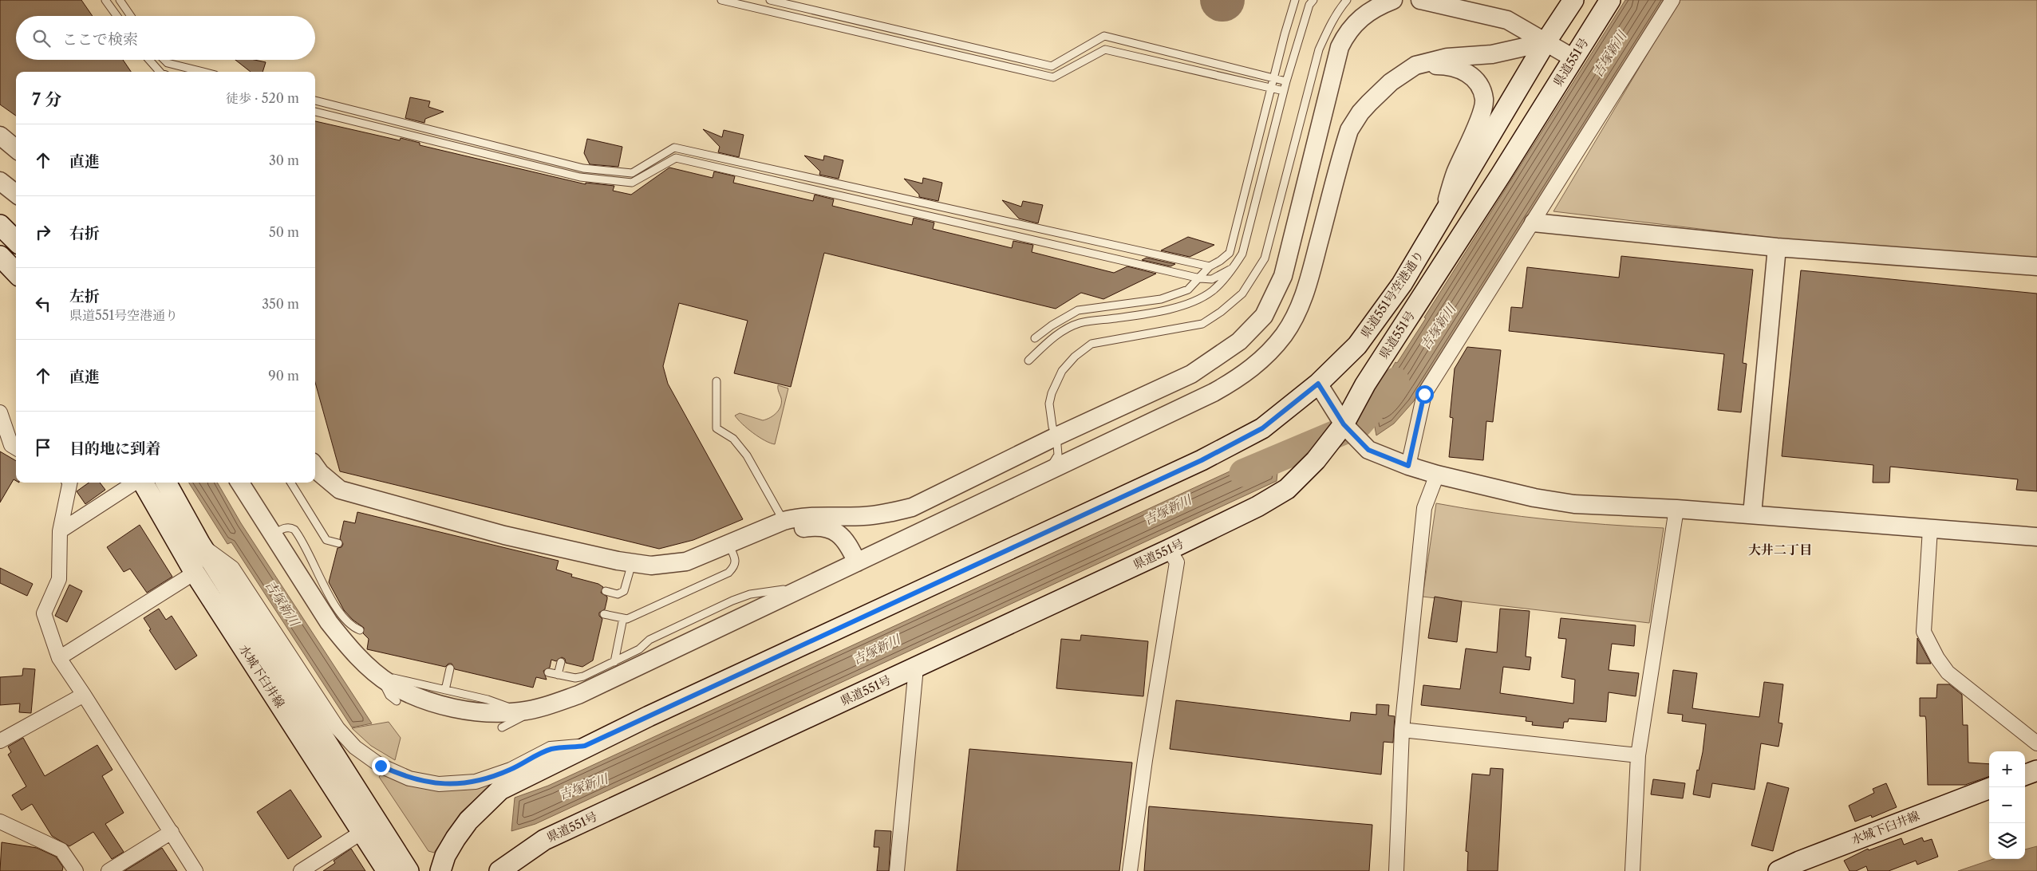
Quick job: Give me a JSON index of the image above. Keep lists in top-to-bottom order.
{
  "streets": {
    "main road": ["県道551号", "県道551号空港通り", "水城下臼井線"]
  },
  "districts": ["大井二丁目"],
  "water": ["吉塚新川"],
  "page": {
    "search": "ここで検索",
    "heading": ["7 分", "徒歩 · 520 m"],
    "list": [
      ["直進", "30 m"],
      ["右折", "50 m"],
      ["左折", "県道551号空港通り", "350 m"],
      ["直進", "90 m"],
      "目的地に到着"
    ],
    "map_buttons": ["+", "−"]
  }
}
